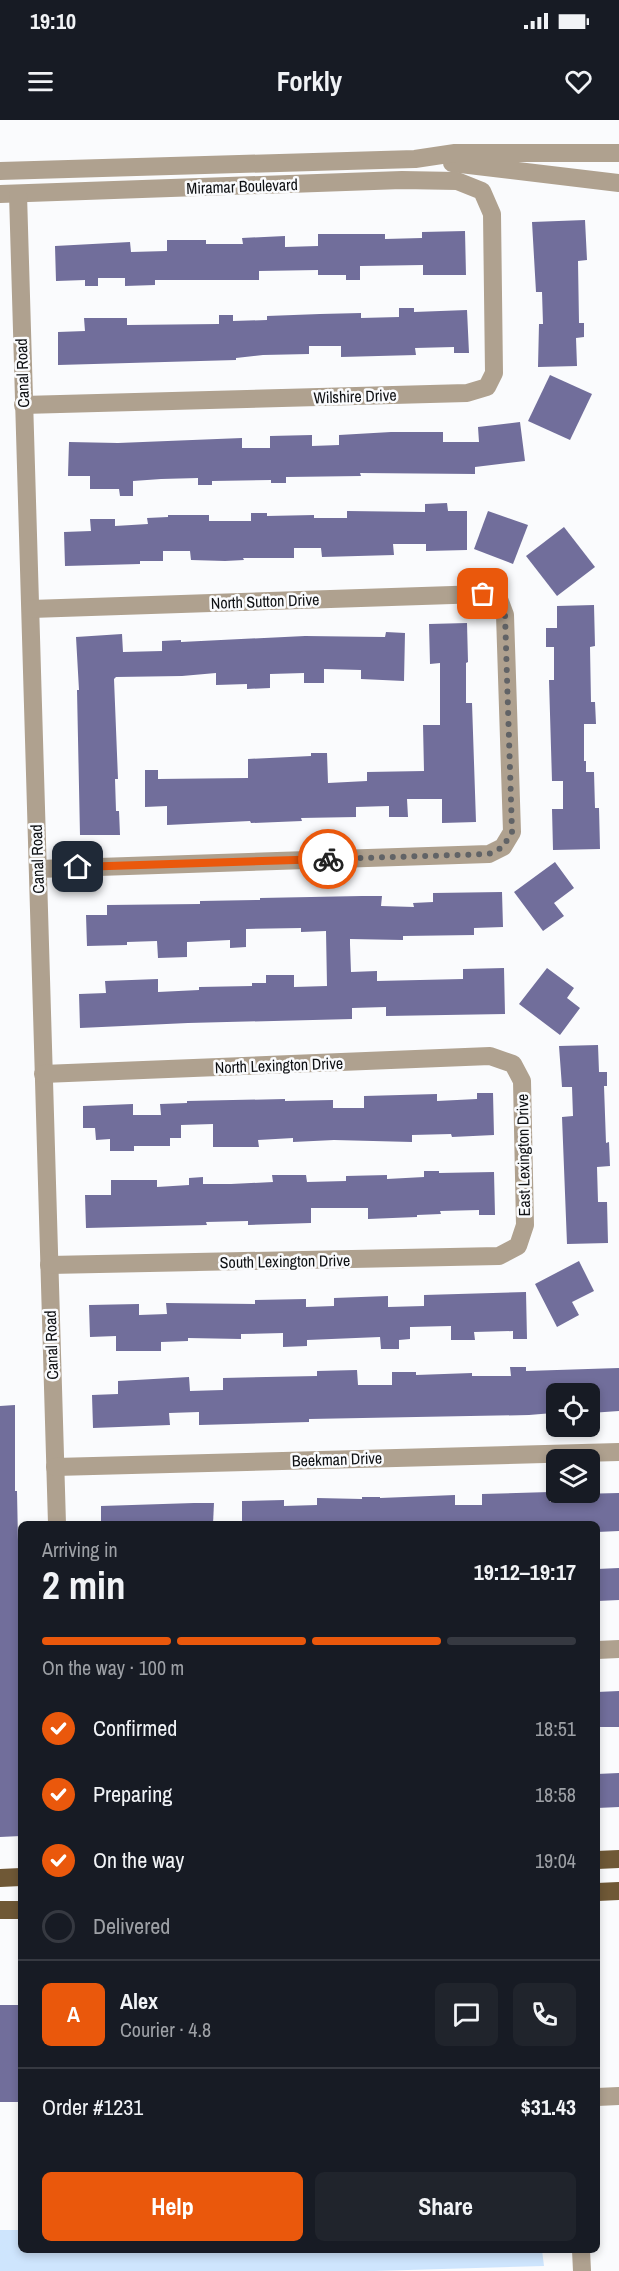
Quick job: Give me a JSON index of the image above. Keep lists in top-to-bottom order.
{
  "streets": {
    "street": [
      "Miramar Boulevard",
      "Canal Road",
      "Wilshire Drive",
      "North Sutton Drive",
      "North Lexington Drive",
      "East Lexington Drive",
      "South Lexington Drive",
      "Beekman Drive"
    ]
  },
  "crossings": [
    ["Miramar Boulevard", "Canal Road"],
    ["Miramar Boulevard", "Wilshire Drive"],
    ["Canal Road", "Wilshire Drive"],
    ["Canal Road", "North Sutton Drive"],
    ["Canal Road", "North Lexington Drive"],
    ["Canal Road", "South Lexington Drive"],
    ["Canal Road", "Beekman Drive"],
    ["North Lexington Drive", "East Lexington Drive"],
    ["East Lexington Drive", "South Lexington Drive"]
  ],
  "page": {
    "status": "19:10",
    "header": "Forkly",
    "heading": ["2 min", "Arriving in", "19:12–19:17"],
    "panel": [
      "Alex",
      "Courier · 4.8",
      "Order #1231",
      "$31.43"
    ],
    "bar": "On the way · 100 m",
    "list": [
      ["Confirmed", "18:51"],
      ["Preparing", "18:58"],
      ["On the way", "19:04"],
      "Delivered"
    ],
    "round": "A",
    "buttons": ["Help", "Share"]
  }
}
